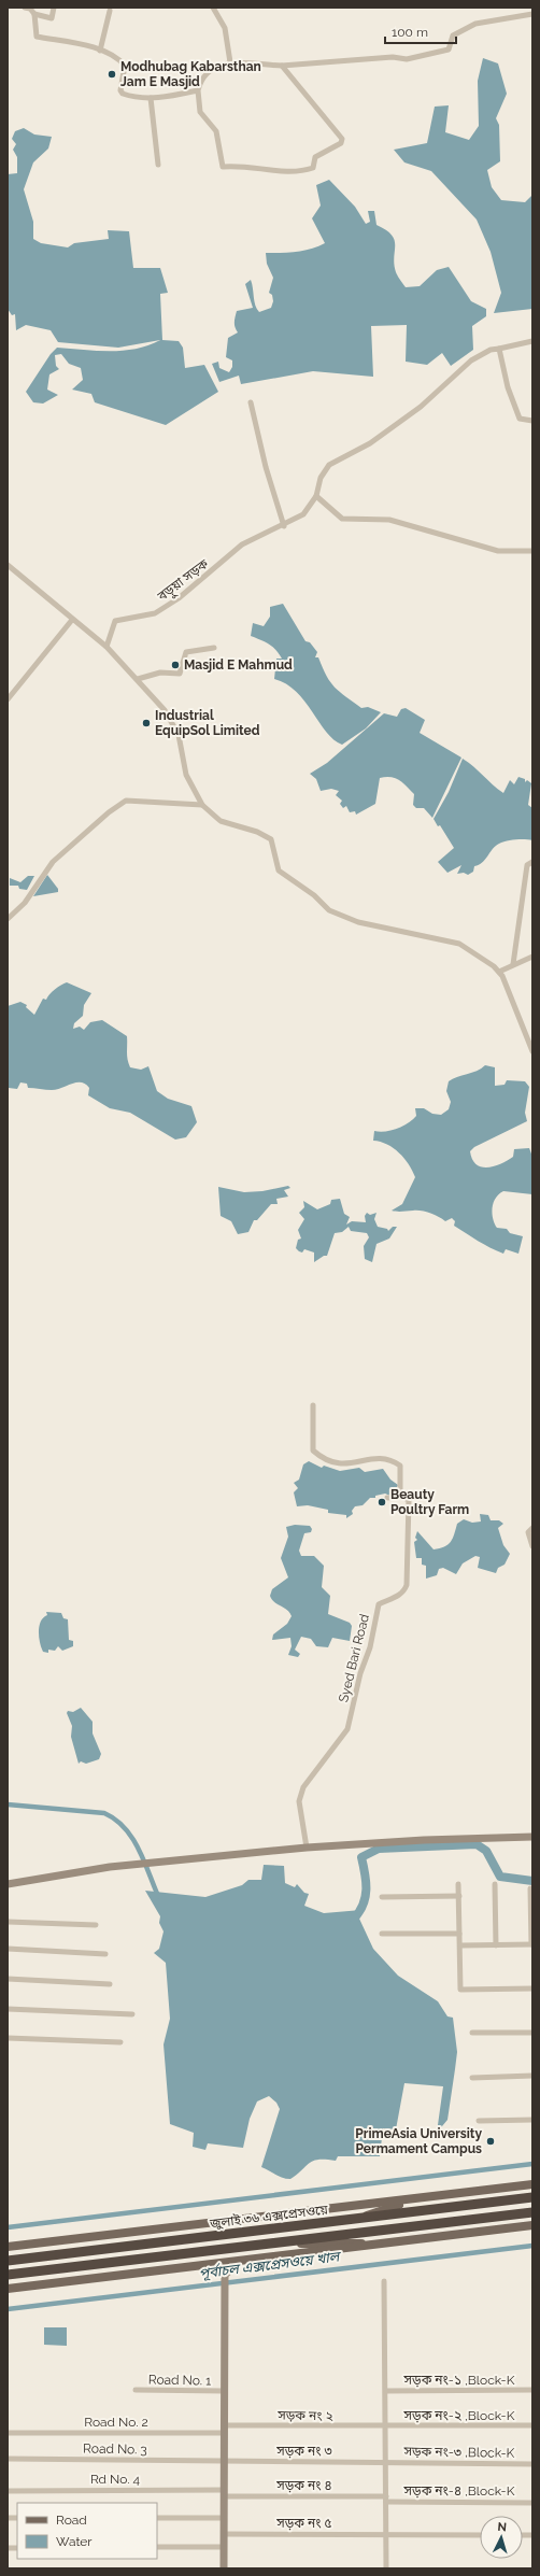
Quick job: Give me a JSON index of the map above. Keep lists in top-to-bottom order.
{
  "streets": {
    "highway": ["জুলাই ৩৬ এক্সপ্রেসওয়ে"],
    "street": [
      "বড়ুয়া সড়ক",
      "Syed Bari Road",
      "Road No. 1",
      "সড়ক নং-১ ,Block-K",
      "সড়ক নং ২",
      "সড়ক নং-২ ,Block-K",
      "Road No. 2",
      "Road No. 3",
      "সড়ক নং ৩",
      "সড়ক নং-৩ ,Block-K",
      "Rd No. 4",
      "সড়ক নং ৪",
      "সড়ক নং-৪ ,Block-K",
      "সড়ক নং ৫"
    ]
  },
  "crossings": [
    ["সড়ক নং ২", "সড়ক নং-২ ,Block-K"],
    ["সড়ক নং ২", "Road No. 2"],
    ["Road No. 3", "সড়ক নং ৩"],
    ["সড়ক নং ৩", "সড়ক নং-৩ ,Block-K"],
    ["Rd No. 4", "সড়ক নং ৪"],
    ["সড়ক নং ৪", "সড়ক নং-৪ ,Block-K"]
  ],
  "water": ["পূর্বাচল এক্সপ্রেসওয়ে খাল"],
  "places": [
    "Modhubag Kabarsthan Jam E Masjid",
    "Masjid E Mahmud",
    "Industrial EquipSol Limited",
    "Beauty Poultry Farm",
    "PrimeAsia University Permament Campus"
  ],
  "legend": ["Road", "Water"],
  "scale_bar": "100 m",
  "north": "top"
}
